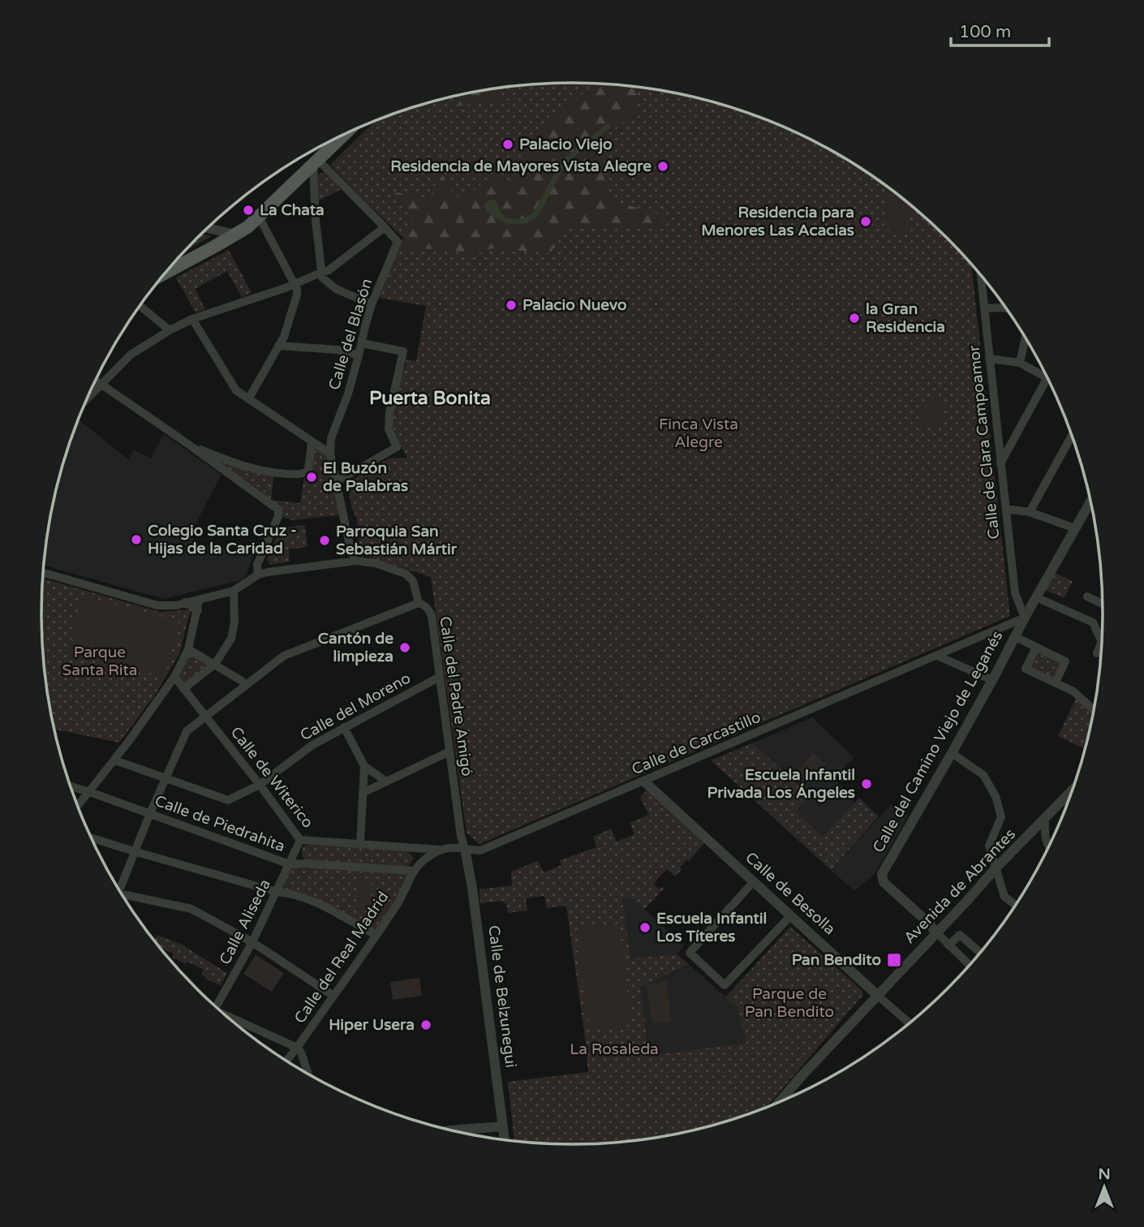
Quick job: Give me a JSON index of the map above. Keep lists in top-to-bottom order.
{
  "streets": {
    "street": [
      "Calle del Blasón",
      "Calle de Clara Campoamor",
      "Calle del Padre Amigó",
      "Calle del Moreno",
      "Calle del Camino Viejo de Leganés",
      "Calle de Carcastillo",
      "Calle de Witerico",
      "Calle de Piedrahíta",
      "Avenida de Abrantes",
      "Calle de Besolla",
      "Calle Aliseda",
      "Calle del Real Madrid",
      "Calle de Belzunegui"
    ]
  },
  "crossings": [
    ["Calle del Blasón", "Calle del Padre Amigó"],
    ["Calle de Clara Campoamor", "Calle del Camino Viejo de Leganés"],
    ["Calle de Clara Campoamor", "Calle de Carcastillo"],
    ["Calle del Padre Amigó", "Calle del Moreno"],
    ["Calle del Padre Amigó", "Calle de Carcastillo"],
    ["Calle del Padre Amigó", "Calle de Belzunegui"],
    ["Calle del Moreno", "Calle de Witerico"],
    ["Calle del Camino Viejo de Leganés", "Calle de Carcastillo"],
    ["Calle del Camino Viejo de Leganés", "Avenida de Abrantes"],
    ["Calle de Carcastillo", "Calle de Besolla"],
    ["Calle de Carcastillo", "Calle del Real Madrid"],
    ["Calle de Carcastillo", "Calle de Belzunegui"],
    ["Calle de Witerico", "Calle Aliseda"],
    ["Calle de Witerico", "Calle del Real Madrid"],
    ["Calle de Piedrahíta", "Calle Aliseda"],
    ["Calle de Piedrahíta", "Calle del Real Madrid"],
    ["Avenida de Abrantes", "Calle de Besolla"]
  ],
  "districts": ["Puerta Bonita"],
  "parks": [
    "Finca Vista Alegre",
    "Parque Santa Rita",
    "Parque de Pan Bendito",
    "La Rosaleda"
  ],
  "places": {
    "other": [
      "Palacio Viejo",
      "Residencia de Mayores Vista Alegre",
      "La Chata",
      "Residencia para Menores Las Acacias",
      "Palacio Nuevo",
      "la Gran Residencia",
      "El Buzón de Palabras",
      "Colegio Santa Cruz - Hijas de la Caridad",
      "Parroquia San Sebastián Mártir",
      "Cantón de limpieza",
      "Escuela Infantil Privada Los Ángeles",
      "Escuela Infantil Los Títeres",
      "Hiper Usera"
    ],
    "transit": ["Pan Bendito"]
  },
  "scale_bar": "100 m",
  "north": "top"
}
